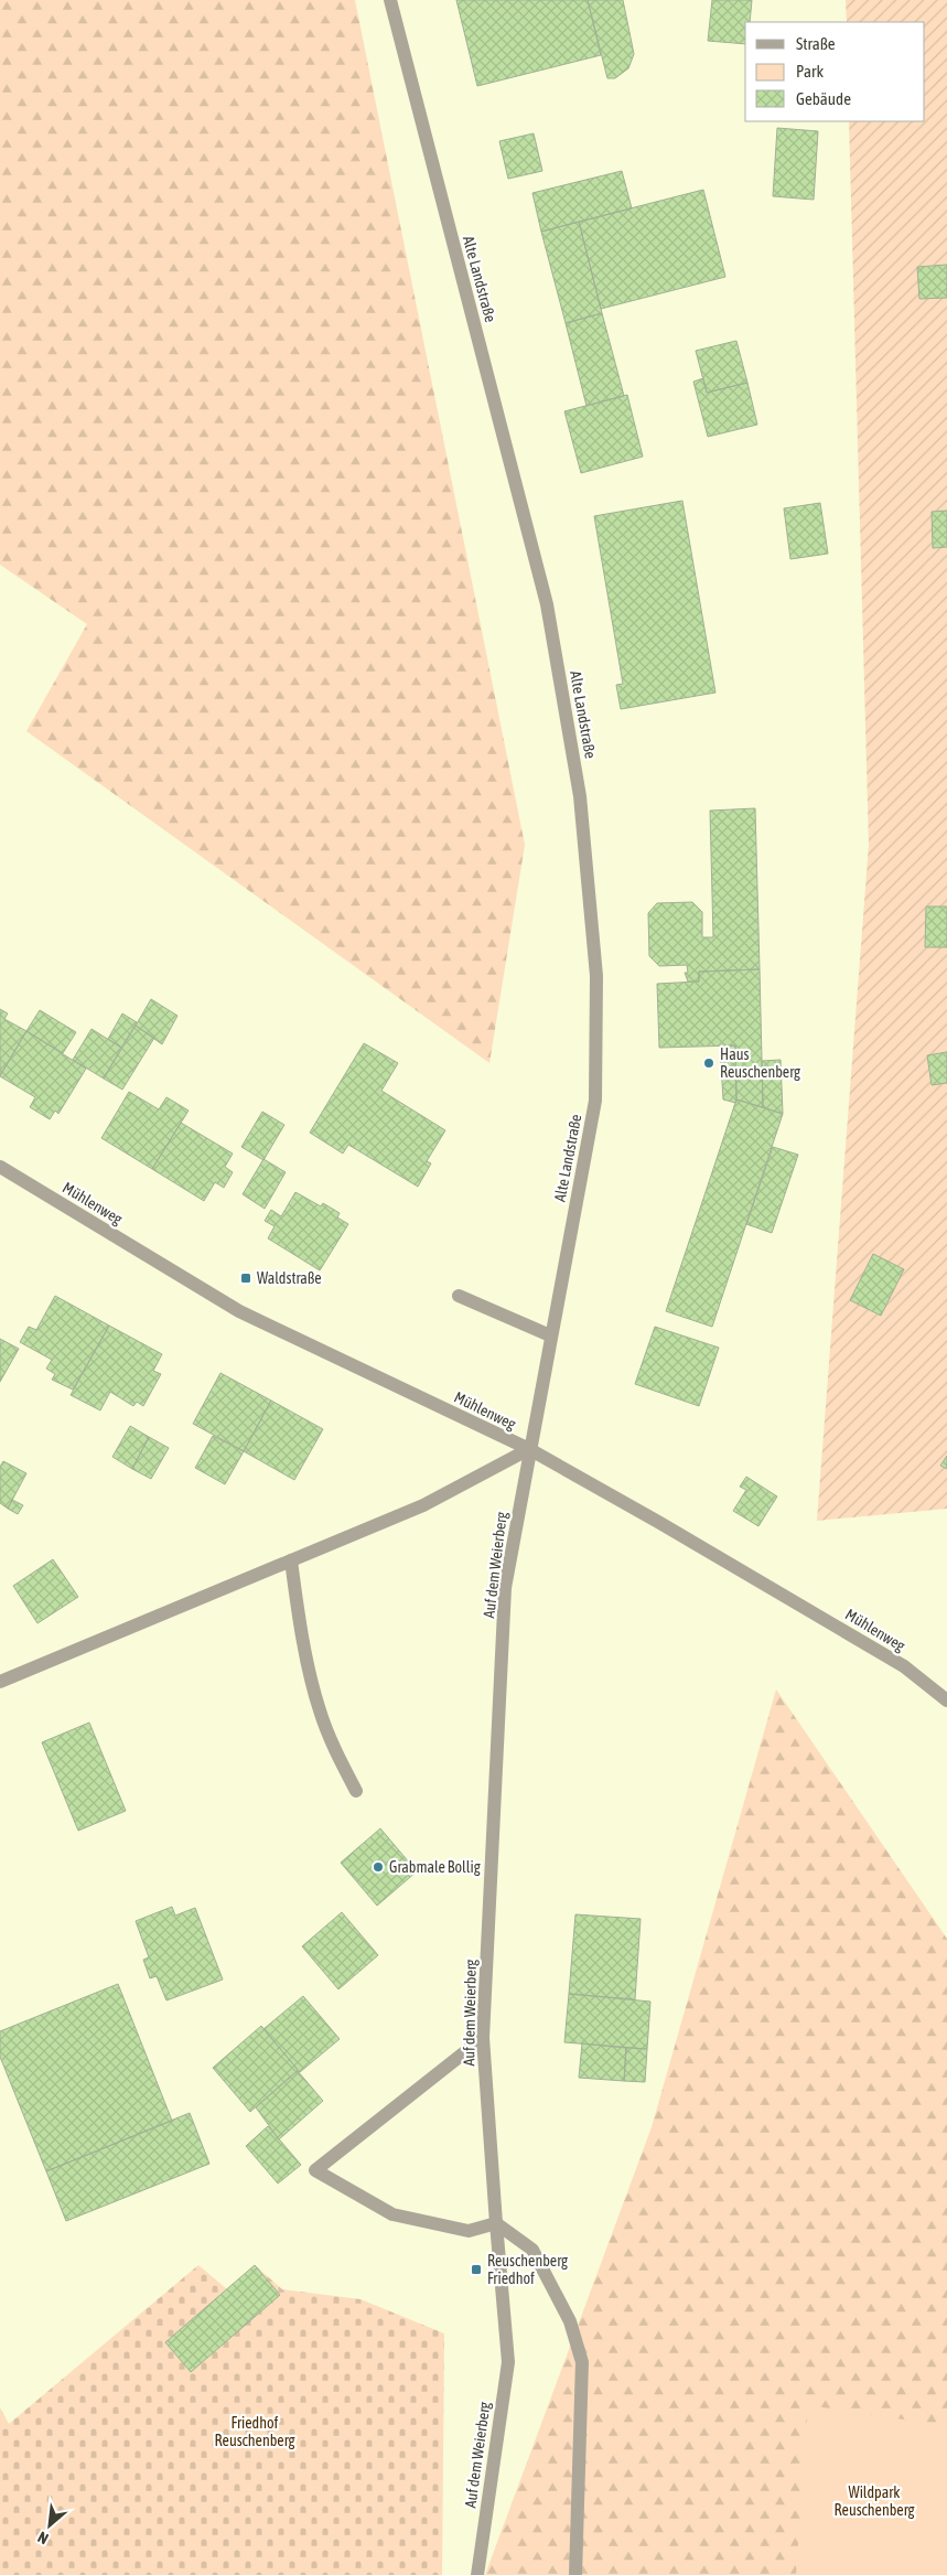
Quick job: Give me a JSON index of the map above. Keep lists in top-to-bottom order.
{
  "streets": {
    "street": ["Alte Landstraße", "Mühlenweg", "Auf dem Weierberg"]
  },
  "crossings": [
    ["Alte Landstraße", "Mühlenweg"],
    ["Alte Landstraße", "Auf dem Weierberg"],
    ["Mühlenweg", "Auf dem Weierberg"]
  ],
  "parks": ["Friedhof Reuschenberg", "Wildpark Reuschenberg"],
  "places": {
    "other": ["Haus Reuschenberg", "Grabmale Bollig"],
    "transit": ["Waldstraße", "Reuschenberg Friedhof"]
  },
  "legend": ["Straße", "Park", "Gebäude"],
  "north": "bottom left"
}
